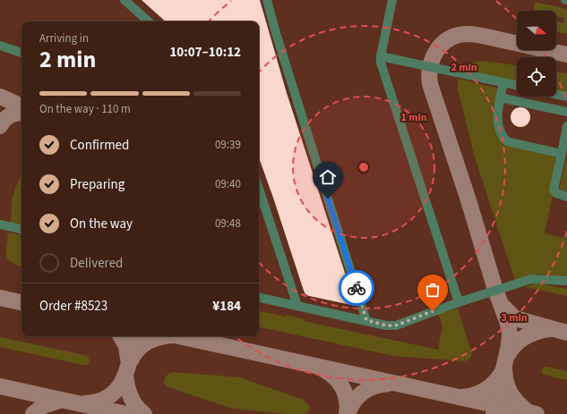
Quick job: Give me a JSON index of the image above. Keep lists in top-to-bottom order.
{
  "north": "right",
  "page": {
    "heading": ["2 min", "Arriving in", "10:07–10:12"],
    "panel": ["Order #8523", "¥184"],
    "bar": "On the way · 110 m",
    "list": [
      ["Confirmed", "09:39"],
      ["Preparing", "09:40"],
      ["On the way", "09:48"],
      "Delivered"
    ]
  },
  "rings": ["2 min", "1 min", "3 min"]
}
